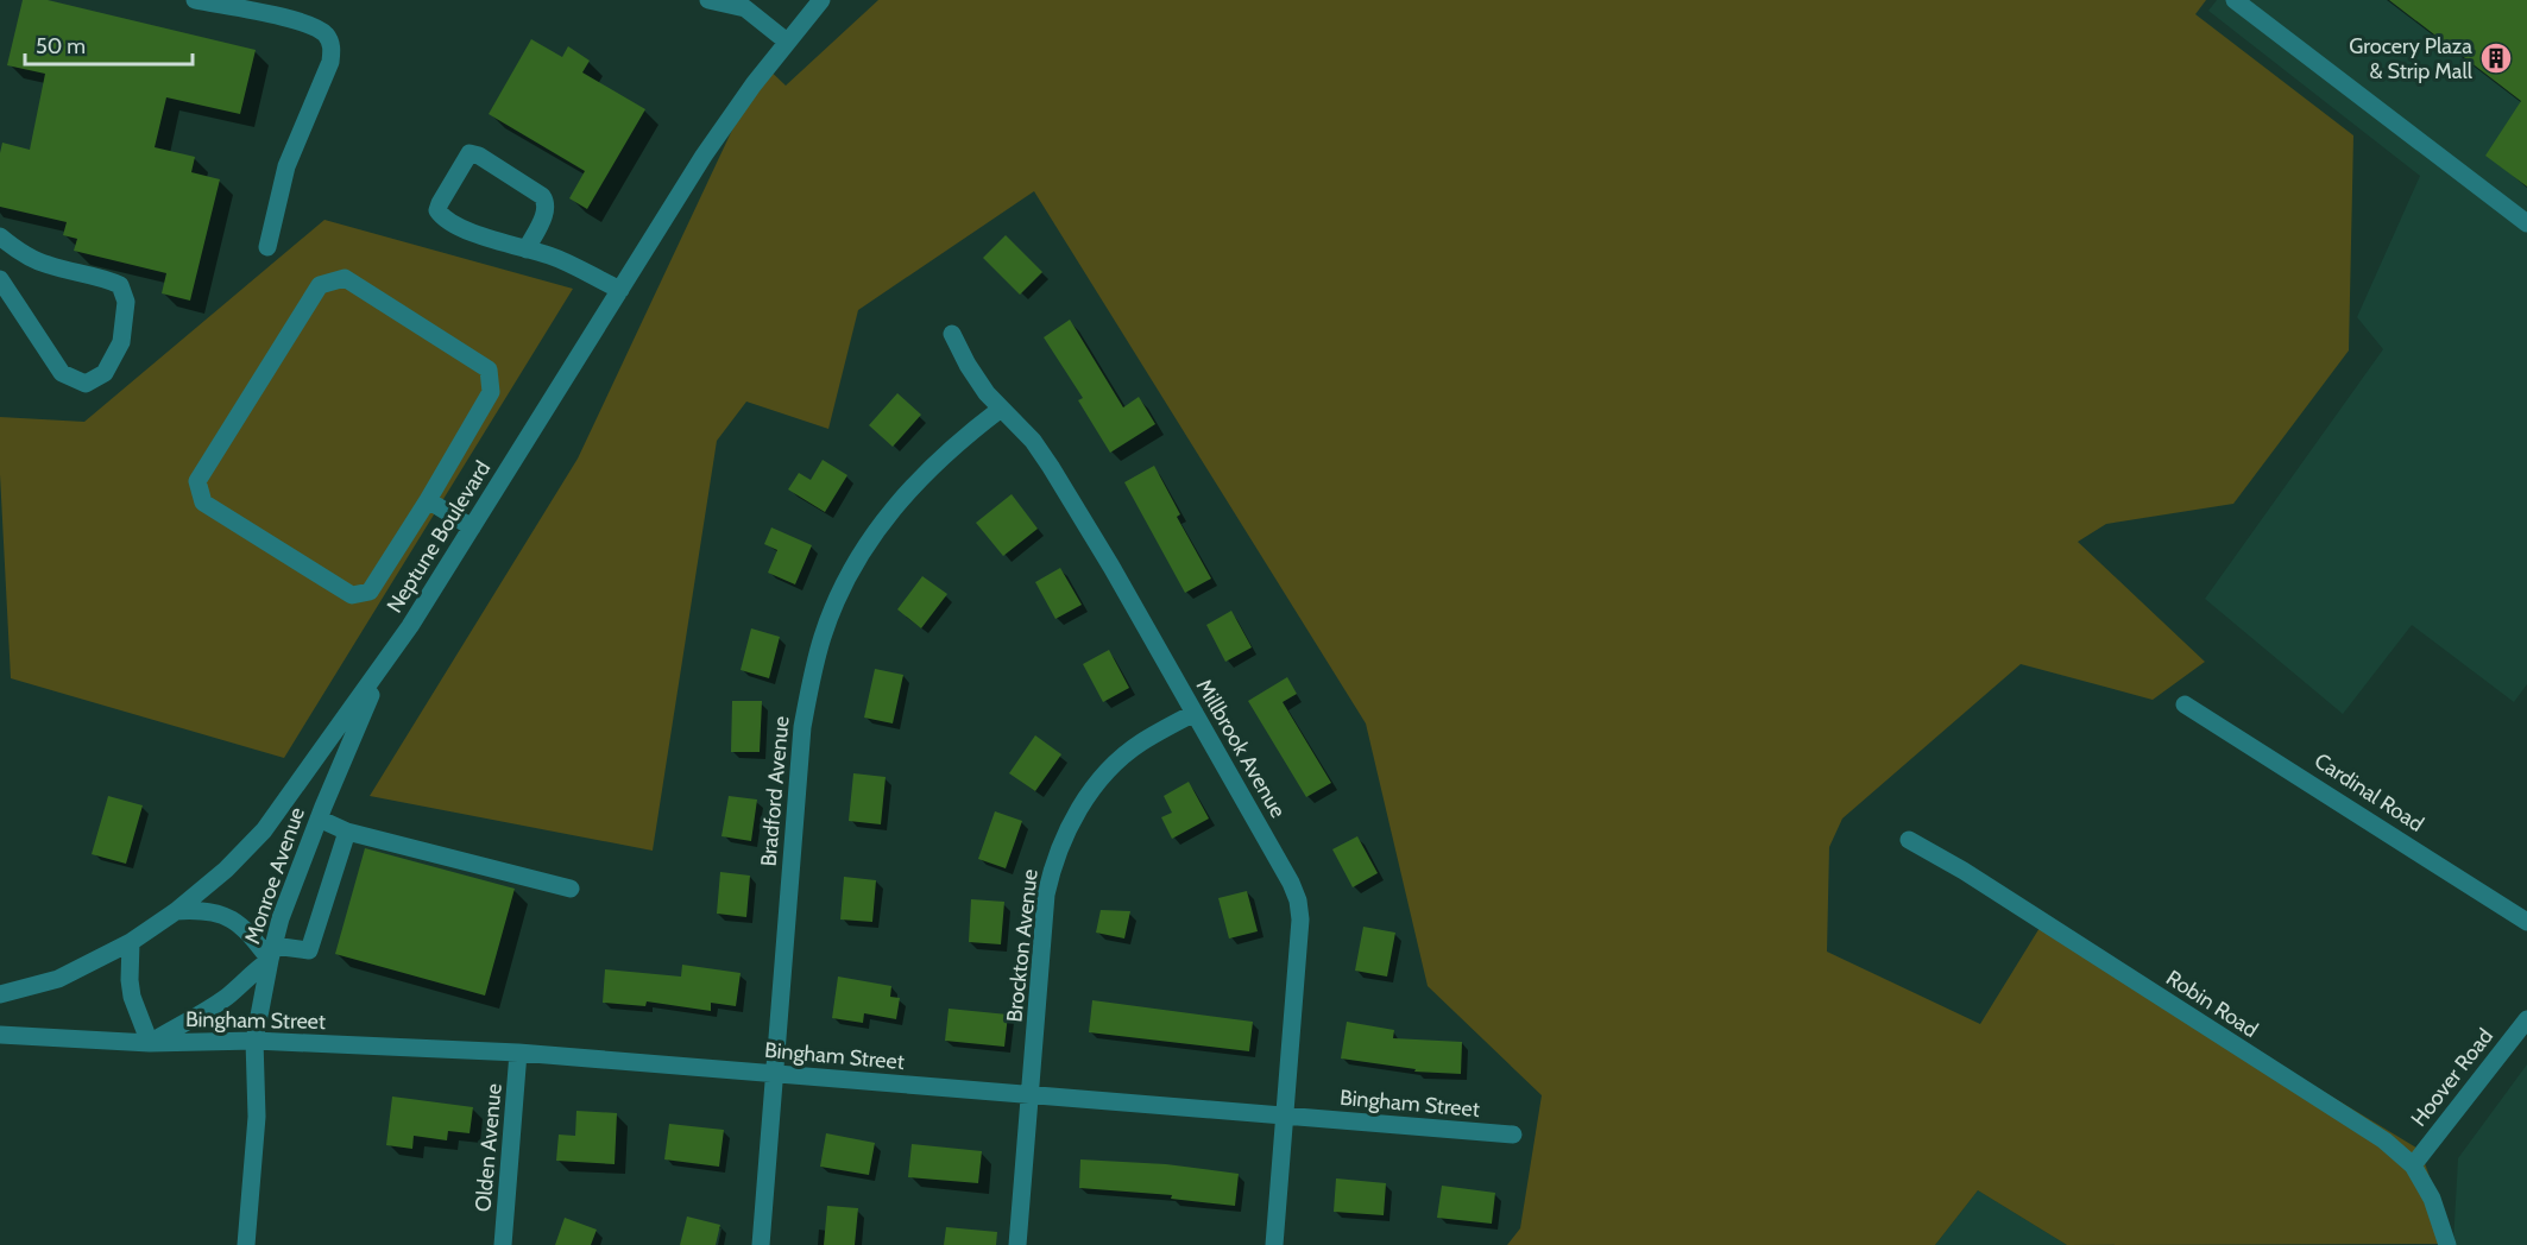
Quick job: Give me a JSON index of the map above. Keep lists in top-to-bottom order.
{
  "streets": {
    "street": [
      "Neptune Boulevard",
      "Millbrook Avenue",
      "Bradford Avenue",
      "Cardinal Road",
      "Monroe Avenue",
      "Brockton Avenue",
      "Robin Road",
      "Bingham Street",
      "Hoover Road",
      "Olden Avenue"
    ]
  },
  "crossings": [
    ["Neptune Boulevard", "Monroe Avenue"],
    ["Millbrook Avenue", "Bradford Avenue"],
    ["Millbrook Avenue", "Brockton Avenue"],
    ["Millbrook Avenue", "Bingham Street"],
    ["Bradford Avenue", "Bingham Street"],
    ["Monroe Avenue", "Bingham Street"],
    ["Brockton Avenue", "Bingham Street"],
    ["Robin Road", "Hoover Road"],
    ["Bingham Street", "Olden Avenue"]
  ],
  "places": {
    "building": ["Grocery Plaza & Strip Mall"]
  },
  "scale_bar": "50 m"
}
